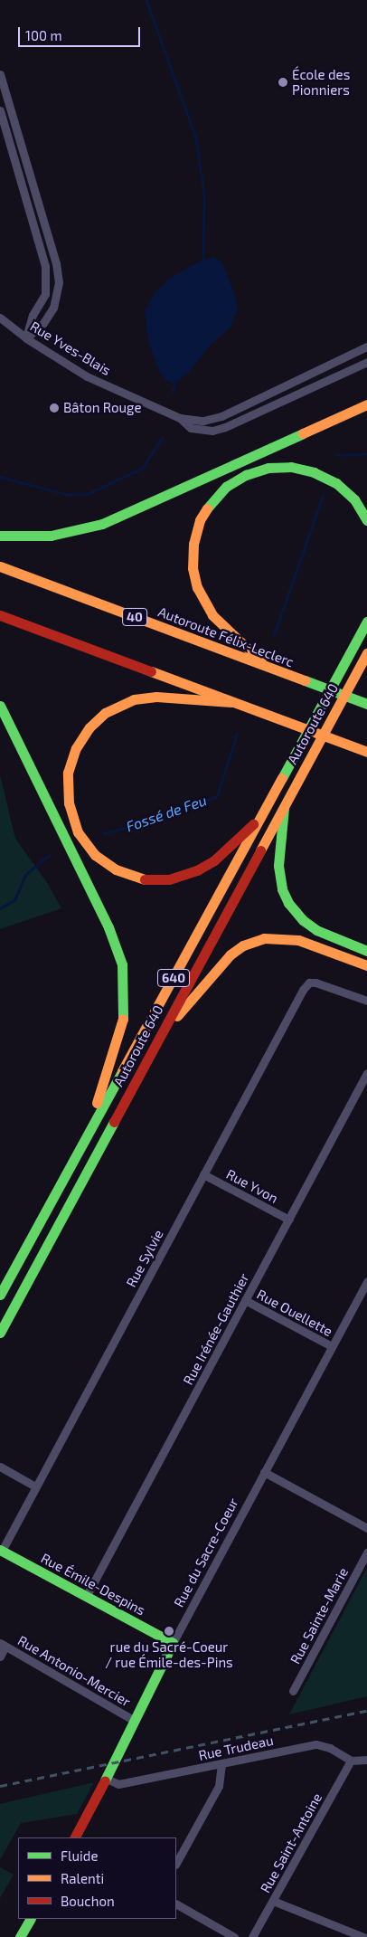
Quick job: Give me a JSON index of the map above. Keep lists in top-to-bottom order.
{
  "streets": {
    "main road": [
      "40",
      "Autoroute Félix-Leclerc",
      "Autoroute 640",
      "640",
      "Rue du Sacre-Coeur",
      "Rue Émile-Despins"
    ],
    "street": [
      "Rue Yves-Blais",
      "Rue Yvon",
      "Rue Sylvie",
      "Rue Ouellette",
      "Rue Irénée-Gauthier",
      "Rue Sainte-Marie",
      "Rue Antonio-Mercier",
      "Rue Trudeau",
      "Rue Saint-Antoine"
    ]
  },
  "crossings": [
    ["Rue Yvon", "Rue Sylvie"],
    ["Rue Yvon", "Rue Irénée-Gauthier"],
    ["Rue Sylvie", "Rue Émile-Despins"],
    ["Rue Ouellette", "Rue Irénée-Gauthier"],
    ["Rue Ouellette", "Rue du Sacre-Coeur"],
    ["Rue Irénée-Gauthier", "Rue Émile-Despins"],
    ["Rue du Sacre-Coeur", "Rue Émile-Despins"],
    ["Rue du Sacre-Coeur", "Rue Antonio-Mercier"],
    ["Rue du Sacre-Coeur", "Rue Trudeau"],
    ["Rue Trudeau", "Rue Saint-Antoine"]
  ],
  "water": ["Fossé de Feu"],
  "places": ["École des Pionniers", "Bâton Rouge", "rue du Sacré-Coeur / rue Émile-des-Pins"],
  "legend": ["Fluide", "Ralenti", "Bouchon"],
  "scale_bar": "100 m"
}
